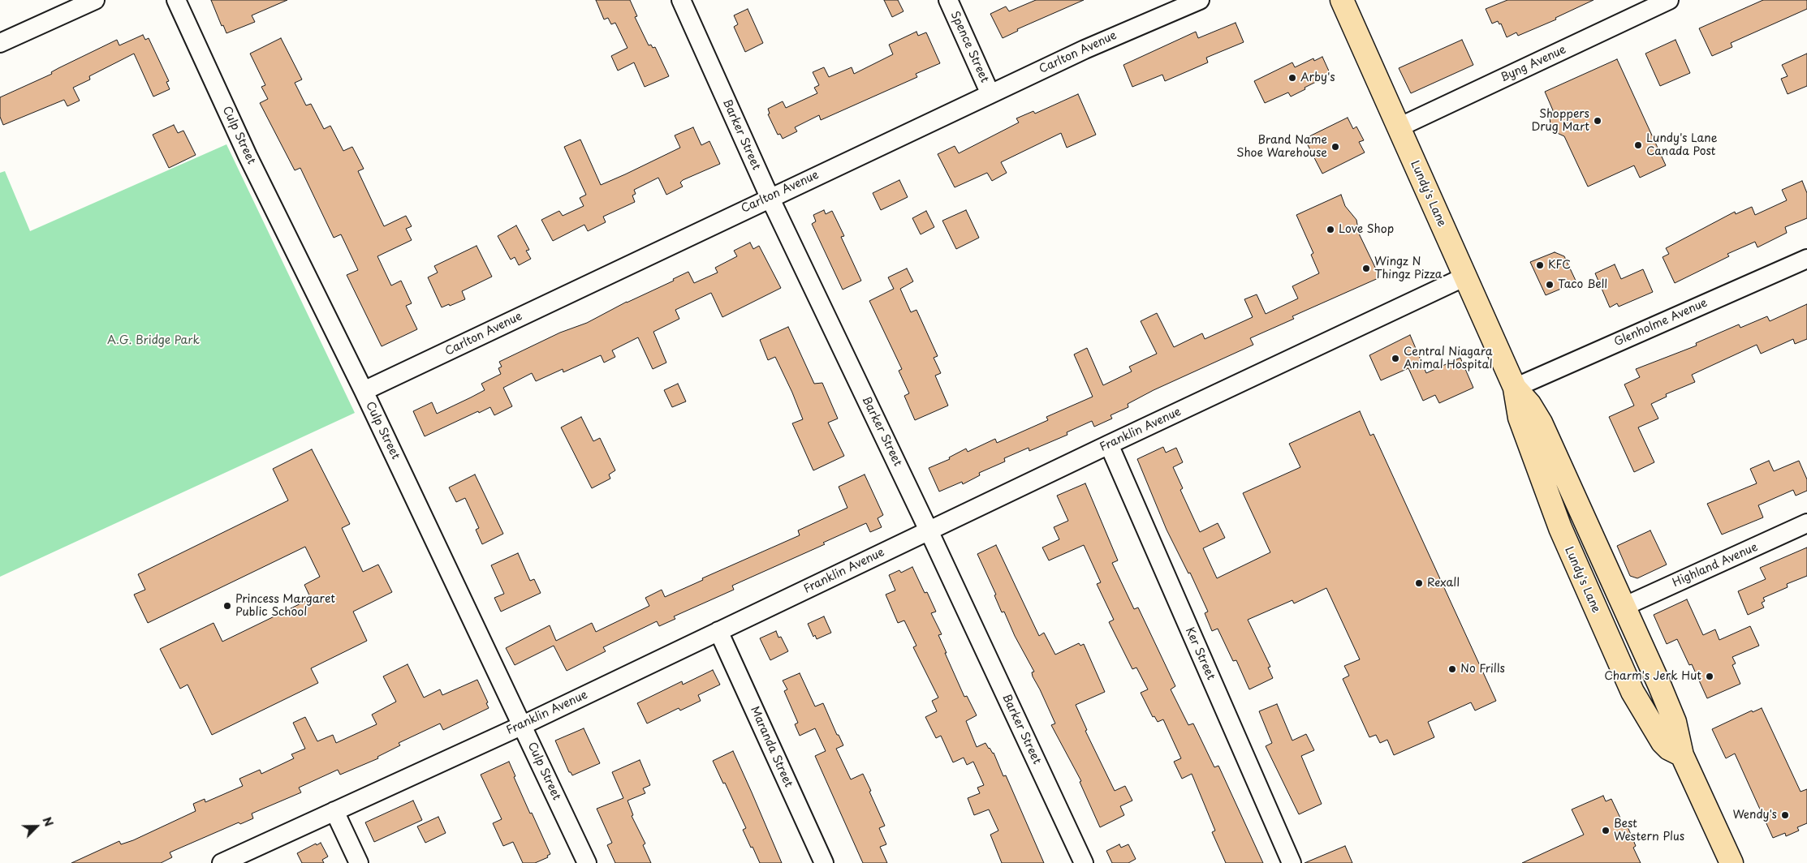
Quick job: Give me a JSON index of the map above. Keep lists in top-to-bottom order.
{
  "streets": {
    "main road": ["Lundy's Lane"],
    "street": [
      "Spence Street",
      "Carlton Avenue",
      "Byng Avenue",
      "Barker Street",
      "Culp Street",
      "Glenholme Avenue",
      "Franklin Avenue",
      "Highland Avenue",
      "Ker Street",
      "Maranda Street"
    ]
  },
  "crossings": [
    ["Spence Street", "Carlton Avenue"],
    ["Carlton Avenue", "Barker Street"],
    ["Carlton Avenue", "Culp Street"],
    ["Byng Avenue", "Lundy's Lane"],
    ["Barker Street", "Franklin Avenue"],
    ["Culp Street", "Franklin Avenue"],
    ["Lundy's Lane", "Glenholme Avenue"],
    ["Lundy's Lane", "Franklin Avenue"],
    ["Lundy's Lane", "Highland Avenue"],
    ["Franklin Avenue", "Ker Street"],
    ["Franklin Avenue", "Maranda Street"]
  ],
  "parks": ["A.G. Bridge Park"],
  "places": [
    "Arby's",
    "Shoppers Drug Mart",
    "Lundy's Lane Canada Post",
    "Brand Name Shoe Warehouse",
    "Love Shop",
    "KFC",
    "Wingz N Thingz Pizza",
    "Taco Bell",
    "Central Niagara Animal Hospital",
    "Rexall",
    "Princess Margaret Public School",
    "No Frills",
    "Charm's Jerk Hut",
    "Wendy's",
    "Best Western Plus"
  ],
  "north": "top right"
}
